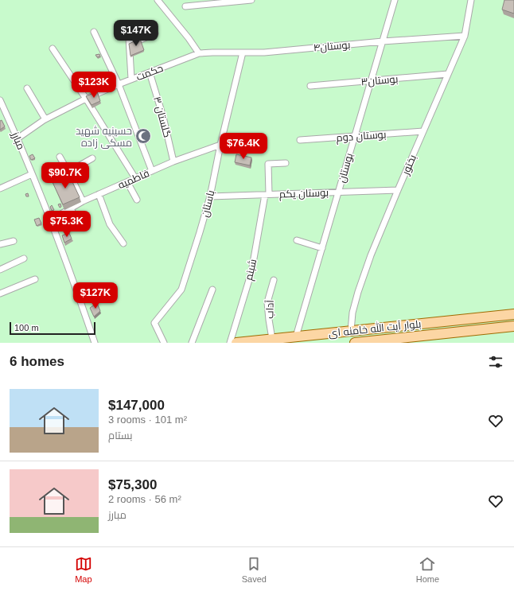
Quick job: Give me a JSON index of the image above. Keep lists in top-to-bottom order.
{
  "streets": {
    "main road": ["بلوار آیت الله خامنه ای"],
    "street": [
      "بوستان۴",
      "حکمت",
      "بوستان۳",
      "گلستان ۳",
      "بوستان دوم",
      "مبارز",
      "بختور",
      "بوستان",
      "فاطمیه",
      "بوستان یکم",
      "باستان",
      "شبنم",
      "آداب"
    ]
  },
  "crossings": [
    ["بوستان۴", "حکمت"],
    ["بوستان۴", "بختور"],
    ["بوستان۴", "بوستان"],
    ["بوستان۴", "باستان"],
    ["حکمت", "گلستان ۳"],
    ["حکمت", "مبارز"],
    ["بوستان۳", "بختور"],
    ["بوستان۳", "بوستان"],
    ["گلستان ۳", "فاطمیه"],
    ["بوستان دوم", "بختور"],
    ["بوستان دوم", "بوستان"],
    ["مبارز", "فاطمیه"],
    ["بختور", "بوستان یکم"],
    ["بختور", "بلوار آیت الله خامنه ای"],
    ["بوستان", "بوستان یکم"],
    ["بوستان", "بلوار آیت الله خامنه ای"],
    ["فاطمیه", "باستان"],
    ["بوستان یکم", "باستان"],
    ["بوستان یکم", "شبنم"],
    ["آداب", "بلوار آیت الله خامنه ای"]
  ],
  "places": {
    "mosque": ["حسینیه شهید مسکی زاده"]
  },
  "scale_bar": "100 m",
  "page": {
    "price": [
      "$147K",
      "$123K",
      "$76.4K",
      "$90.7K",
      "$75.3K",
      "$127K"
    ],
    "scale": "100 m",
    "heading": "6 homes",
    "list": [
      {
        "name": "$147,000",
        "note": "3 rooms · 101 m² · بستام"
      },
      {
        "name": "$75,300",
        "note": "2 rooms · 56 m² · مبارز"
      }
    ],
    "tabs": ["Map", "Saved", "Home"]
  }
}
